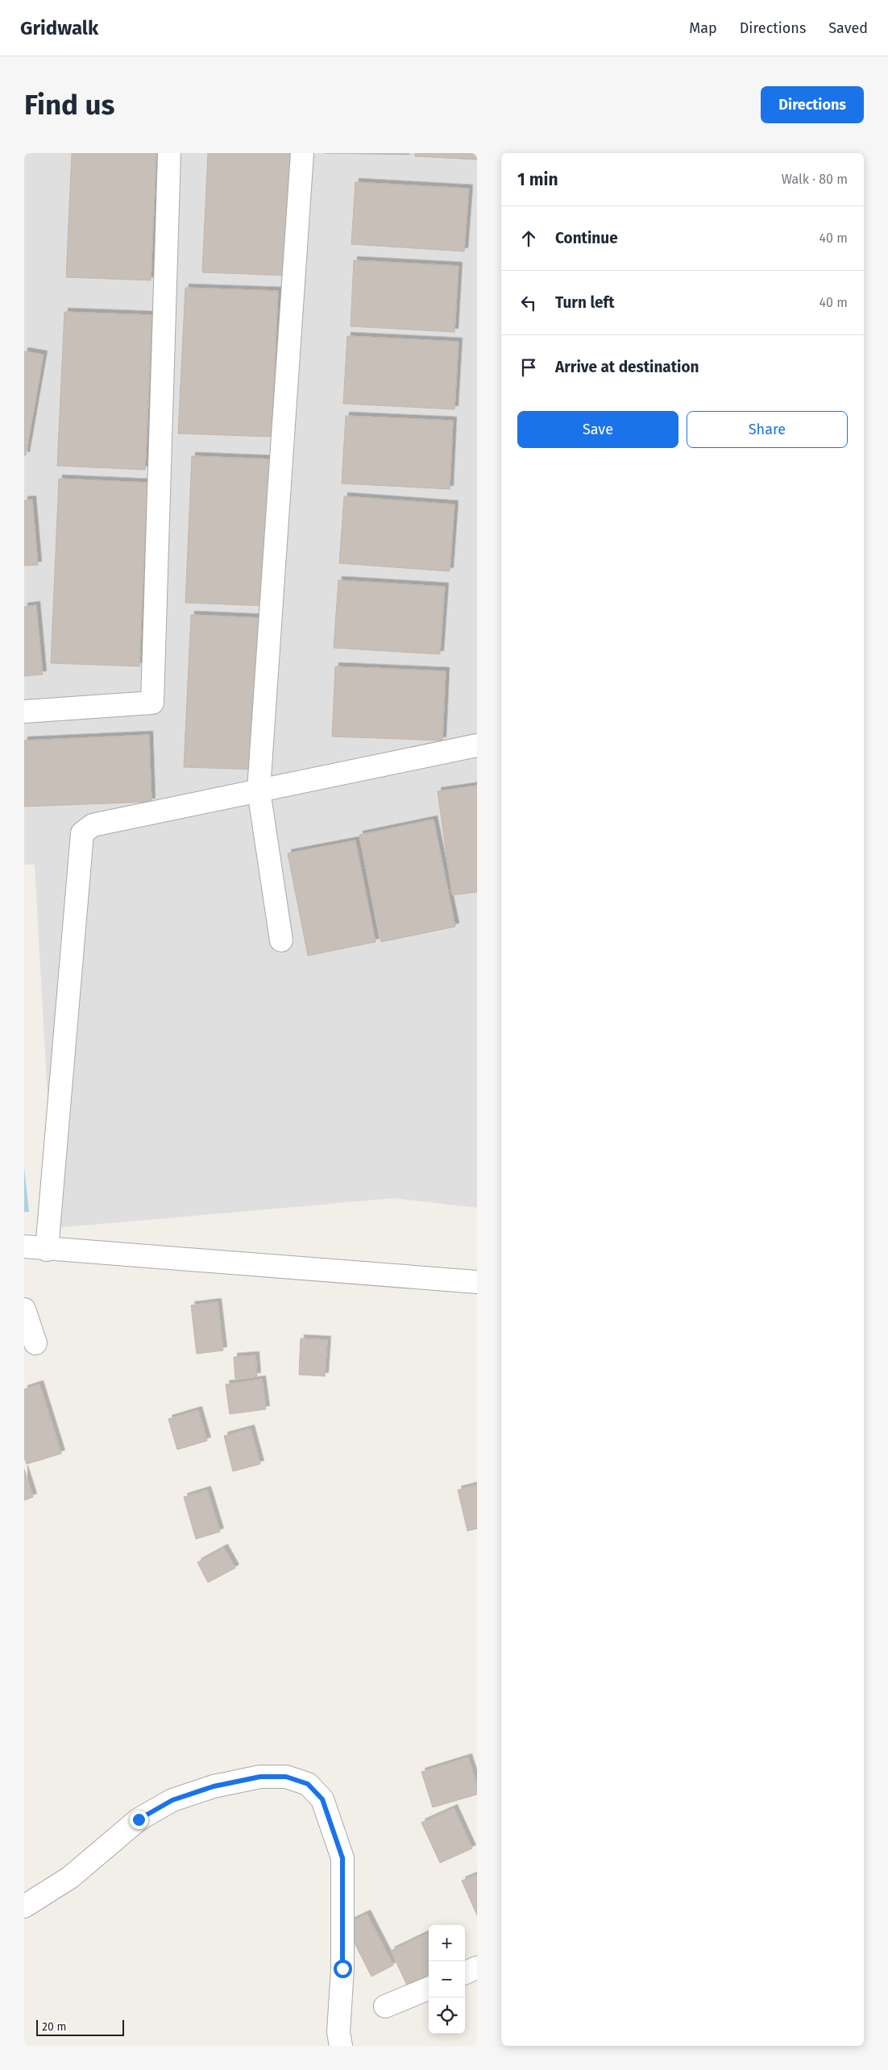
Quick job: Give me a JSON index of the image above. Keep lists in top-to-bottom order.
{
  "scale_bar": "20 m",
  "page": {
    "header": "Gridwalk",
    "nav": ["Map", "Directions", "Saved"],
    "buttons": [
      "Directions",
      ["Save", "Share"]
    ],
    "title": "Find us",
    "heading": ["1 min", "Walk · 80 m"],
    "list": [
      ["Continue", "40 m"],
      ["Turn left", "40 m"],
      "Arrive at destination"
    ],
    "map_buttons": ["+", "−"],
    "scale": "20 m"
  }
}
